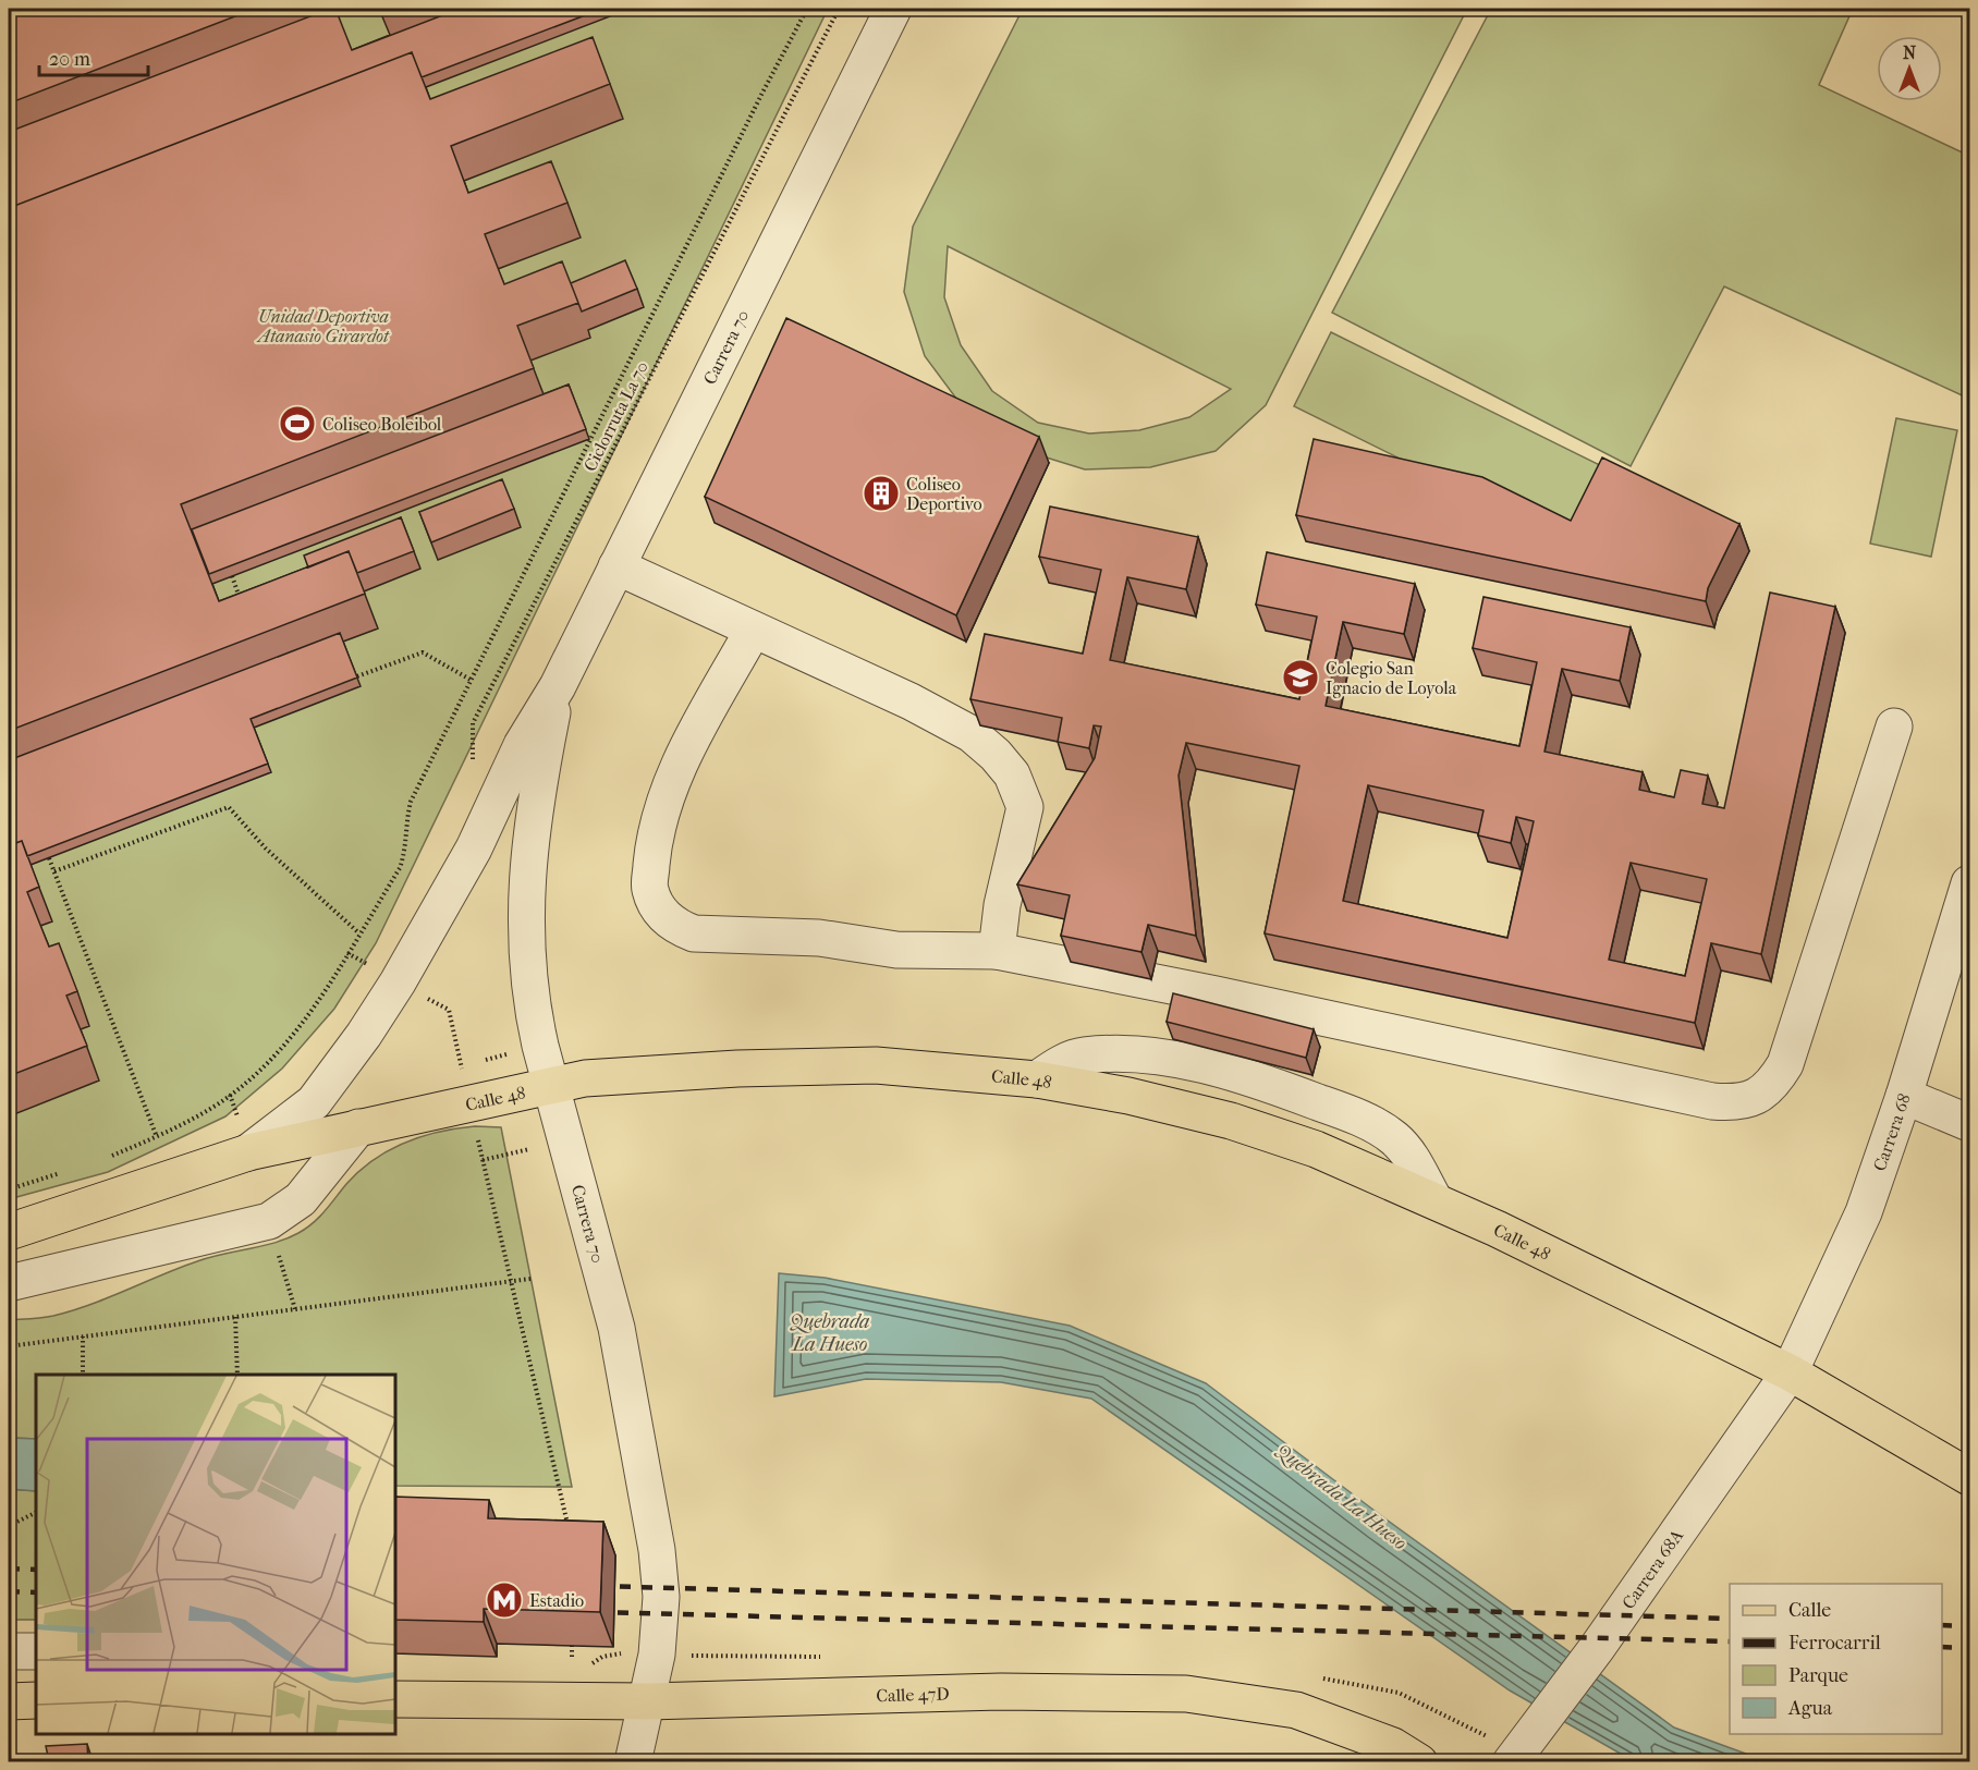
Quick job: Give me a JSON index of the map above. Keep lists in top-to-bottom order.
{
  "streets": {
    "main road": ["Calle 48", "Calle 47D"],
    "street": ["Carrera 70", "Carrera 68", "Carrera 68A"],
    "path": ["Ciclorruta La 70"]
  },
  "crossings": [
    ["Carrera 70", "Calle 48"],
    ["Carrera 70", "Calle 47D"],
    ["Calle 48", "Carrera 68"],
    ["Calle 48", "Carrera 68A"],
    ["Carrera 68", "Carrera 68A"]
  ],
  "water": ["Quebrada La Hueso"],
  "parks": ["Unidad Deportiva Atanasio Girardot"],
  "places": {
    "sports": ["Coliseo Boleibol"],
    "building": ["Coliseo Deportivo"],
    "school or university": ["Colegio San Ignacio de Loyola"],
    "metro station": ["Estadio"]
  },
  "legend": [
    "Calle",
    "Ferrocarril",
    "Parque",
    "Agua"
  ],
  "scale_bar": "20 m",
  "north": "top"
}
